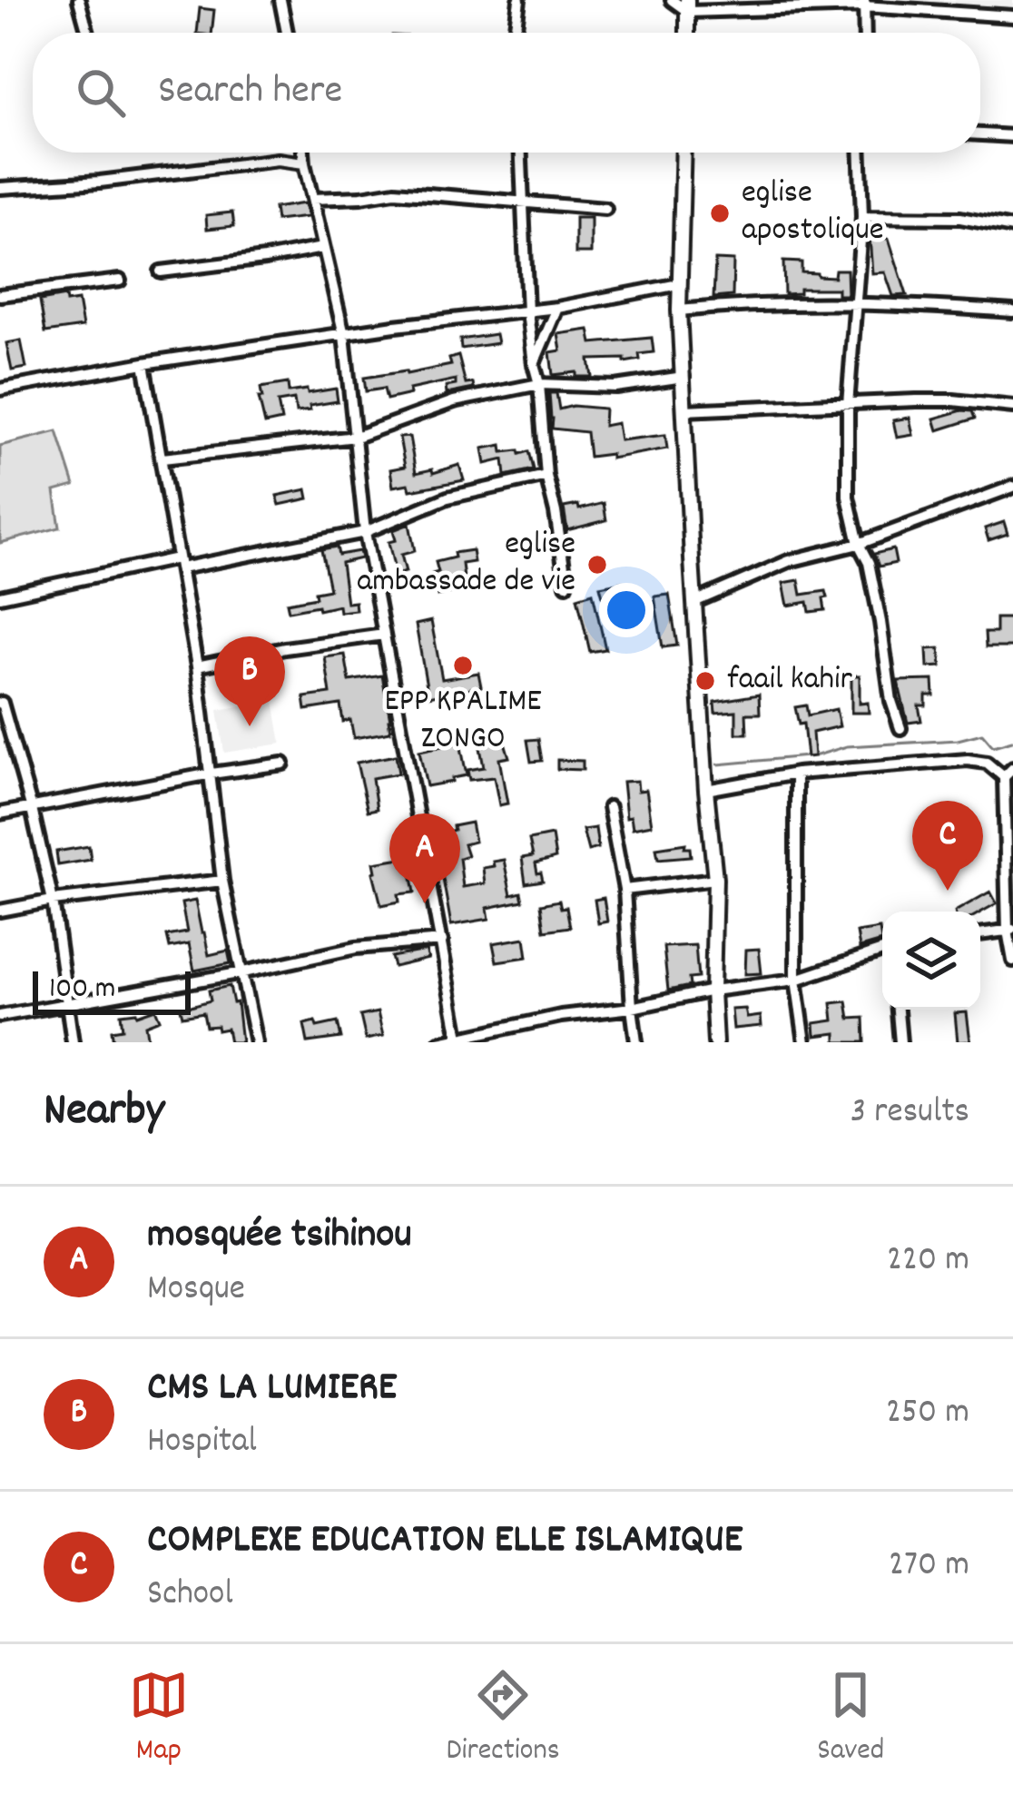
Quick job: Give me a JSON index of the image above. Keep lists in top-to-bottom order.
{
  "places": [
    "eglise apostolique",
    "eglise ambassade de vie",
    "EPP KPALIME ZONGO",
    "faail kahir"
  ],
  "scale_bar": "100 m",
  "page": {
    "search": "Search here",
    "pins": ["B", "C", "A"],
    "scale": "100 m",
    "heading": ["Nearby", "3 results"],
    "list": [
      {
        "mark": "A",
        "name": "mosquée tsihinou",
        "note": "Mosque",
        "value": "220 m"
      },
      {
        "mark": "B",
        "name": "CMS LA LUMIERE",
        "note": "Hospital",
        "value": "250 m"
      },
      {
        "mark": "C",
        "name": "COMPLEXE EDUCATION ELLE ISLAMIQUE",
        "note": "School",
        "value": "270 m"
      }
    ],
    "nav": ["Map", "Directions", "Saved"]
  }
}
